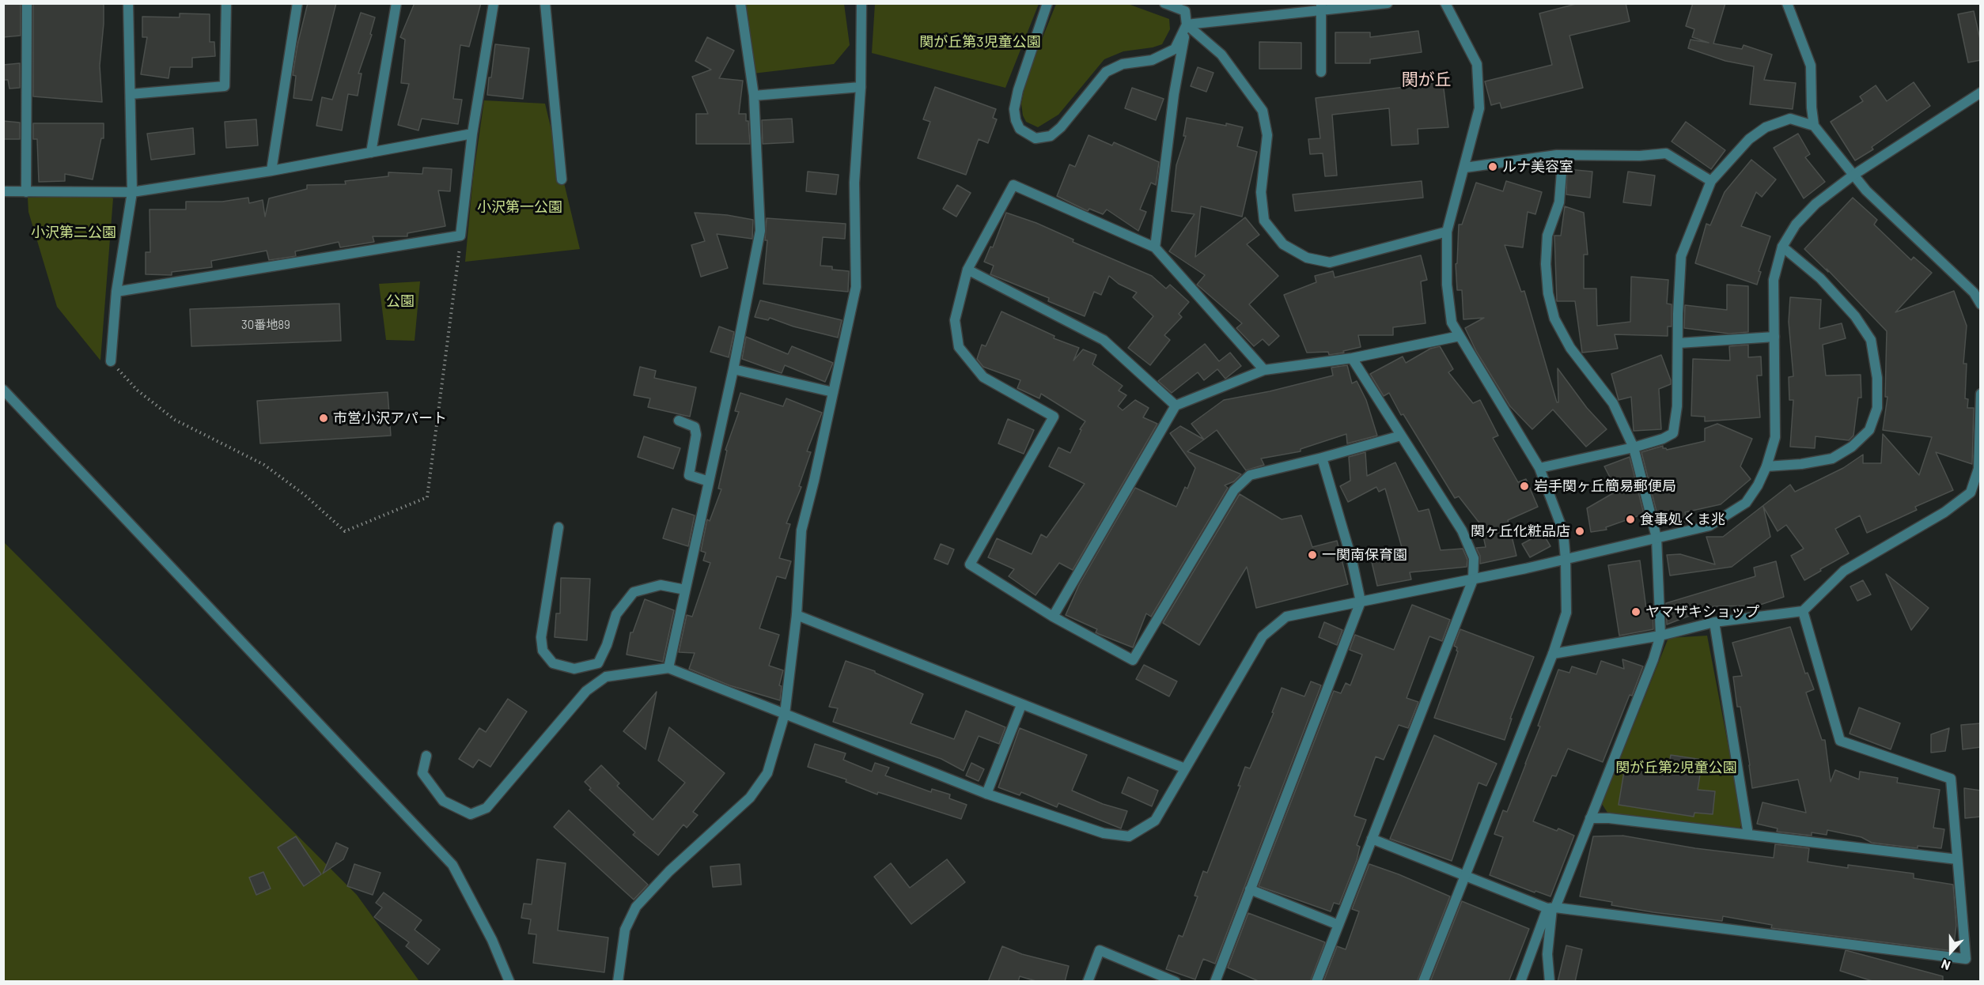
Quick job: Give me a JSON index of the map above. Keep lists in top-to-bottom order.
{
  "districts": ["関が丘"],
  "parks": [
    "関が丘第3児童公園",
    "小沢第一公園",
    "小沢第二公園",
    "公園",
    "関が丘第2児童公園"
  ],
  "places": [
    "ルナ美容室",
    "市営小沢アパート",
    "岩手関ヶ丘簡易郵便局",
    "食事処くま兆",
    "関ヶ丘化粧品店",
    "一関南保育園",
    "ヤマザキショップ"
  ],
  "house_numbers": ["30番地89"],
  "north": "bottom"
}
